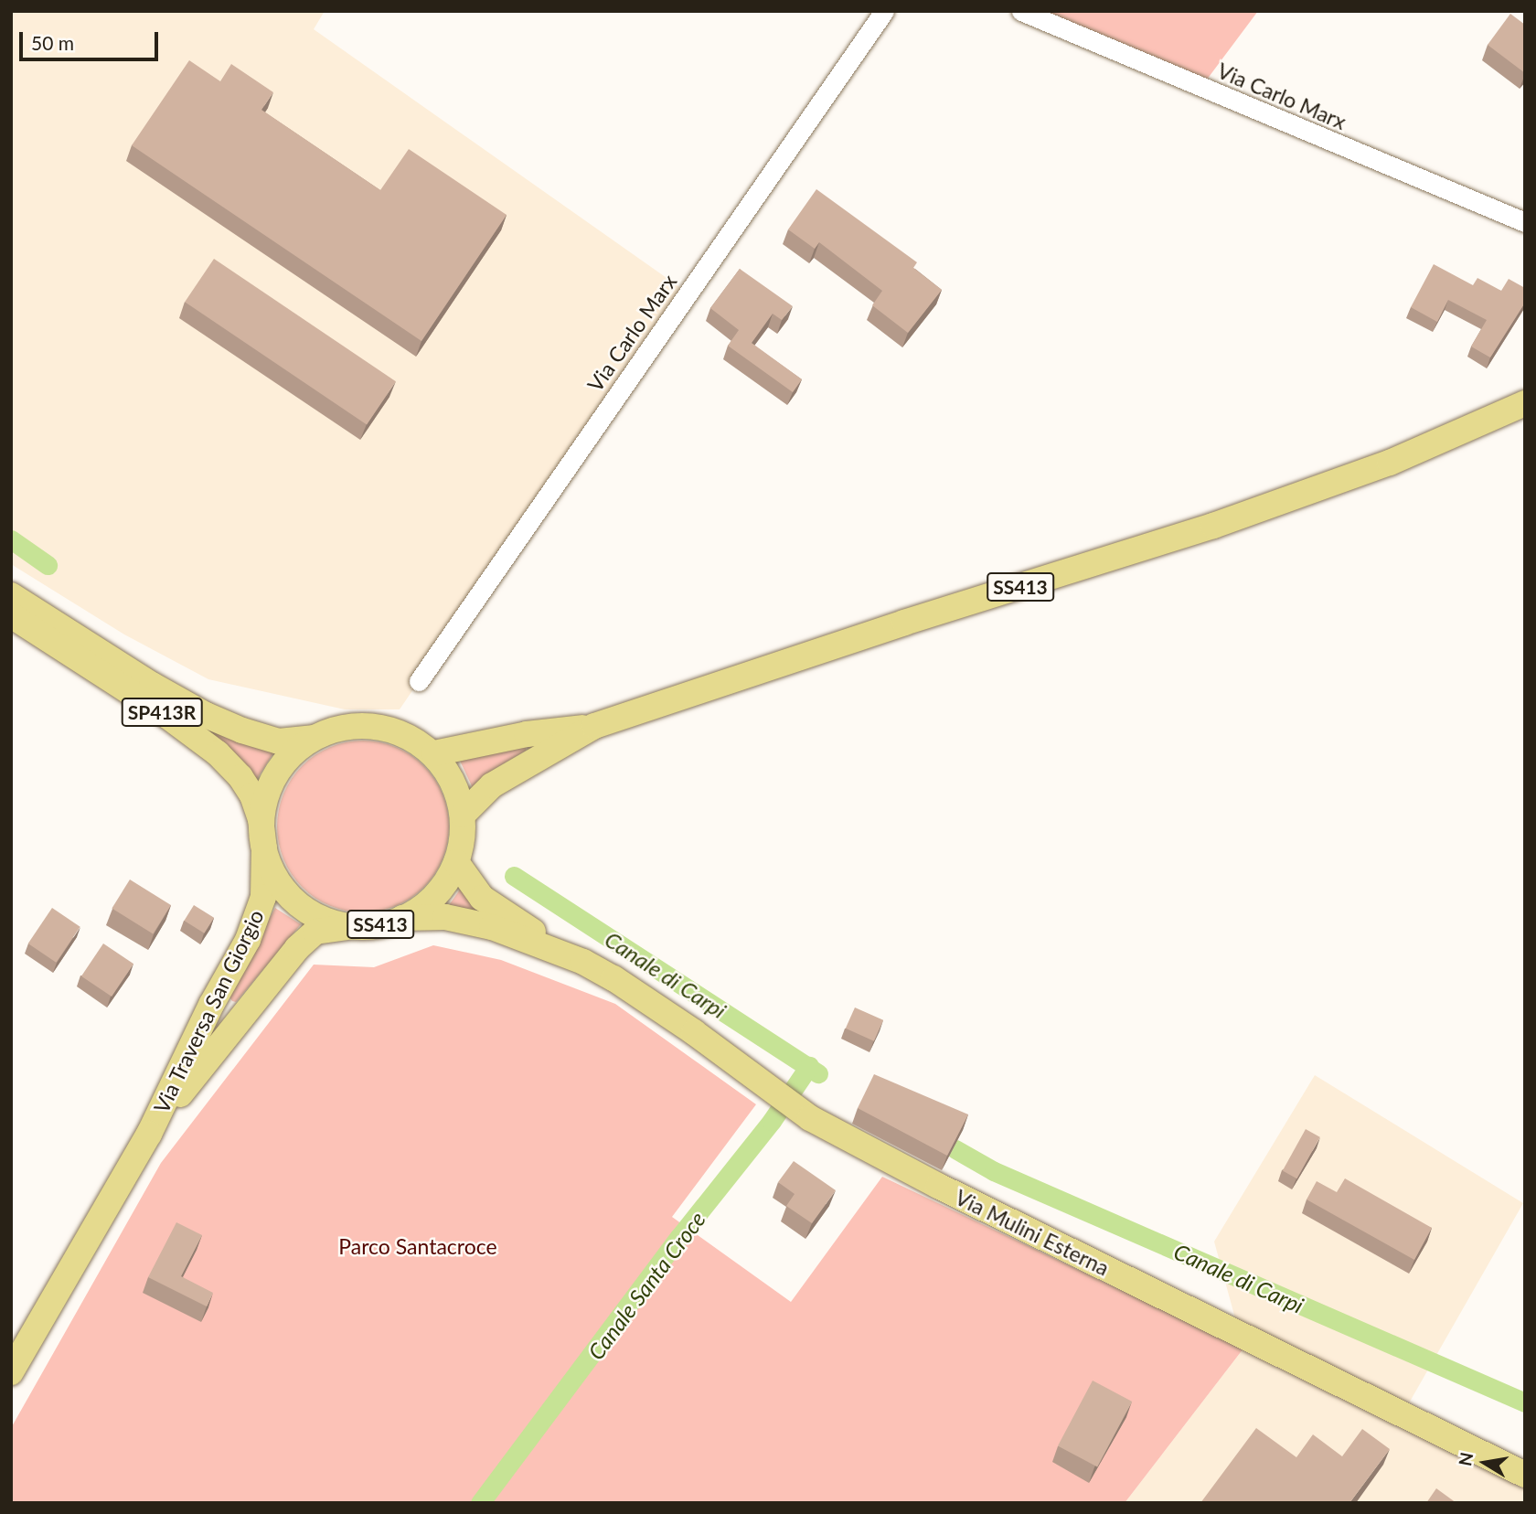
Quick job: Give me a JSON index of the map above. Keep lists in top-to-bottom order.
{
  "streets": {
    "main road": [
      "SS413",
      "SP413R",
      "Via Traversa San Giorgio",
      "Via Mulini Esterna"
    ],
    "street": ["Via Carlo Marx"]
  },
  "crossings": [
    ["SS413", "SP413R"],
    ["SS413", "Via Traversa San Giorgio"],
    ["SS413", "Via Mulini Esterna"],
    ["SP413R", "Via Traversa San Giorgio"],
    ["SP413R", "Via Mulini Esterna"],
    ["Via Traversa San Giorgio", "Via Mulini Esterna"]
  ],
  "water": ["Canale di Carpi", "Canale Santa Croce"],
  "parks": ["Parco Santacroce"],
  "scale_bar": "50 m",
  "north": "left"
}
